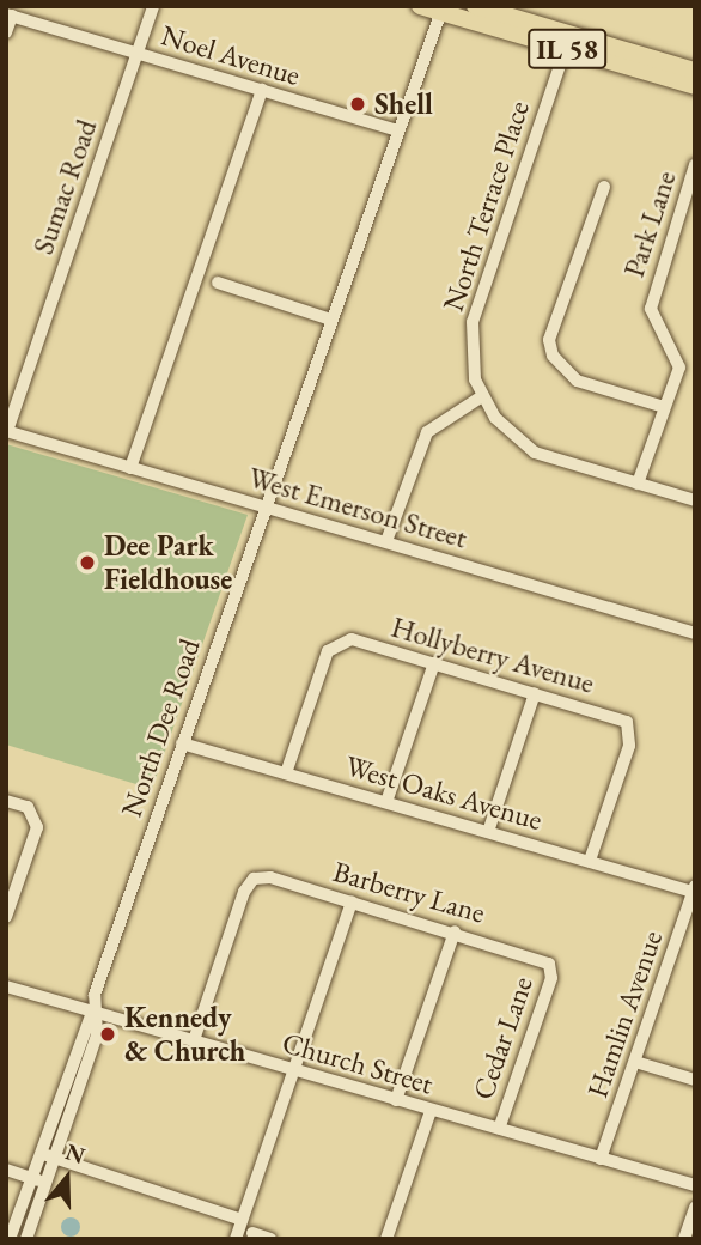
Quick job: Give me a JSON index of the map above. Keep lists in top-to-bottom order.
{
  "streets": {
    "main road": ["IL 58"],
    "street": [
      "Noel Avenue",
      "Sumac Road",
      "North Terrace Place",
      "Park Lane",
      "West Emerson Street",
      "Hollyberry Avenue",
      "North Dee Road",
      "West Oaks Avenue",
      "Barberry Lane",
      "Hamlin Avenue",
      "Cedar Lane",
      "Church Street"
    ]
  },
  "crossings": [
    ["IL 58", "North Terrace Place"],
    ["IL 58", "North Dee Road"],
    ["Noel Avenue", "Sumac Road"],
    ["Noel Avenue", "North Dee Road"],
    ["Sumac Road", "West Emerson Street"],
    ["West Emerson Street", "North Dee Road"],
    ["Hollyberry Avenue", "West Oaks Avenue"],
    ["North Dee Road", "West Oaks Avenue"],
    ["North Dee Road", "Church Street"],
    ["West Oaks Avenue", "Hamlin Avenue"],
    ["Barberry Lane", "Cedar Lane"],
    ["Barberry Lane", "Church Street"],
    ["Hamlin Avenue", "Church Street"],
    ["Cedar Lane", "Church Street"]
  ],
  "places": ["Shell", "Dee Park Fieldhouse", "Kennedy & Church"],
  "north": "top"
}
